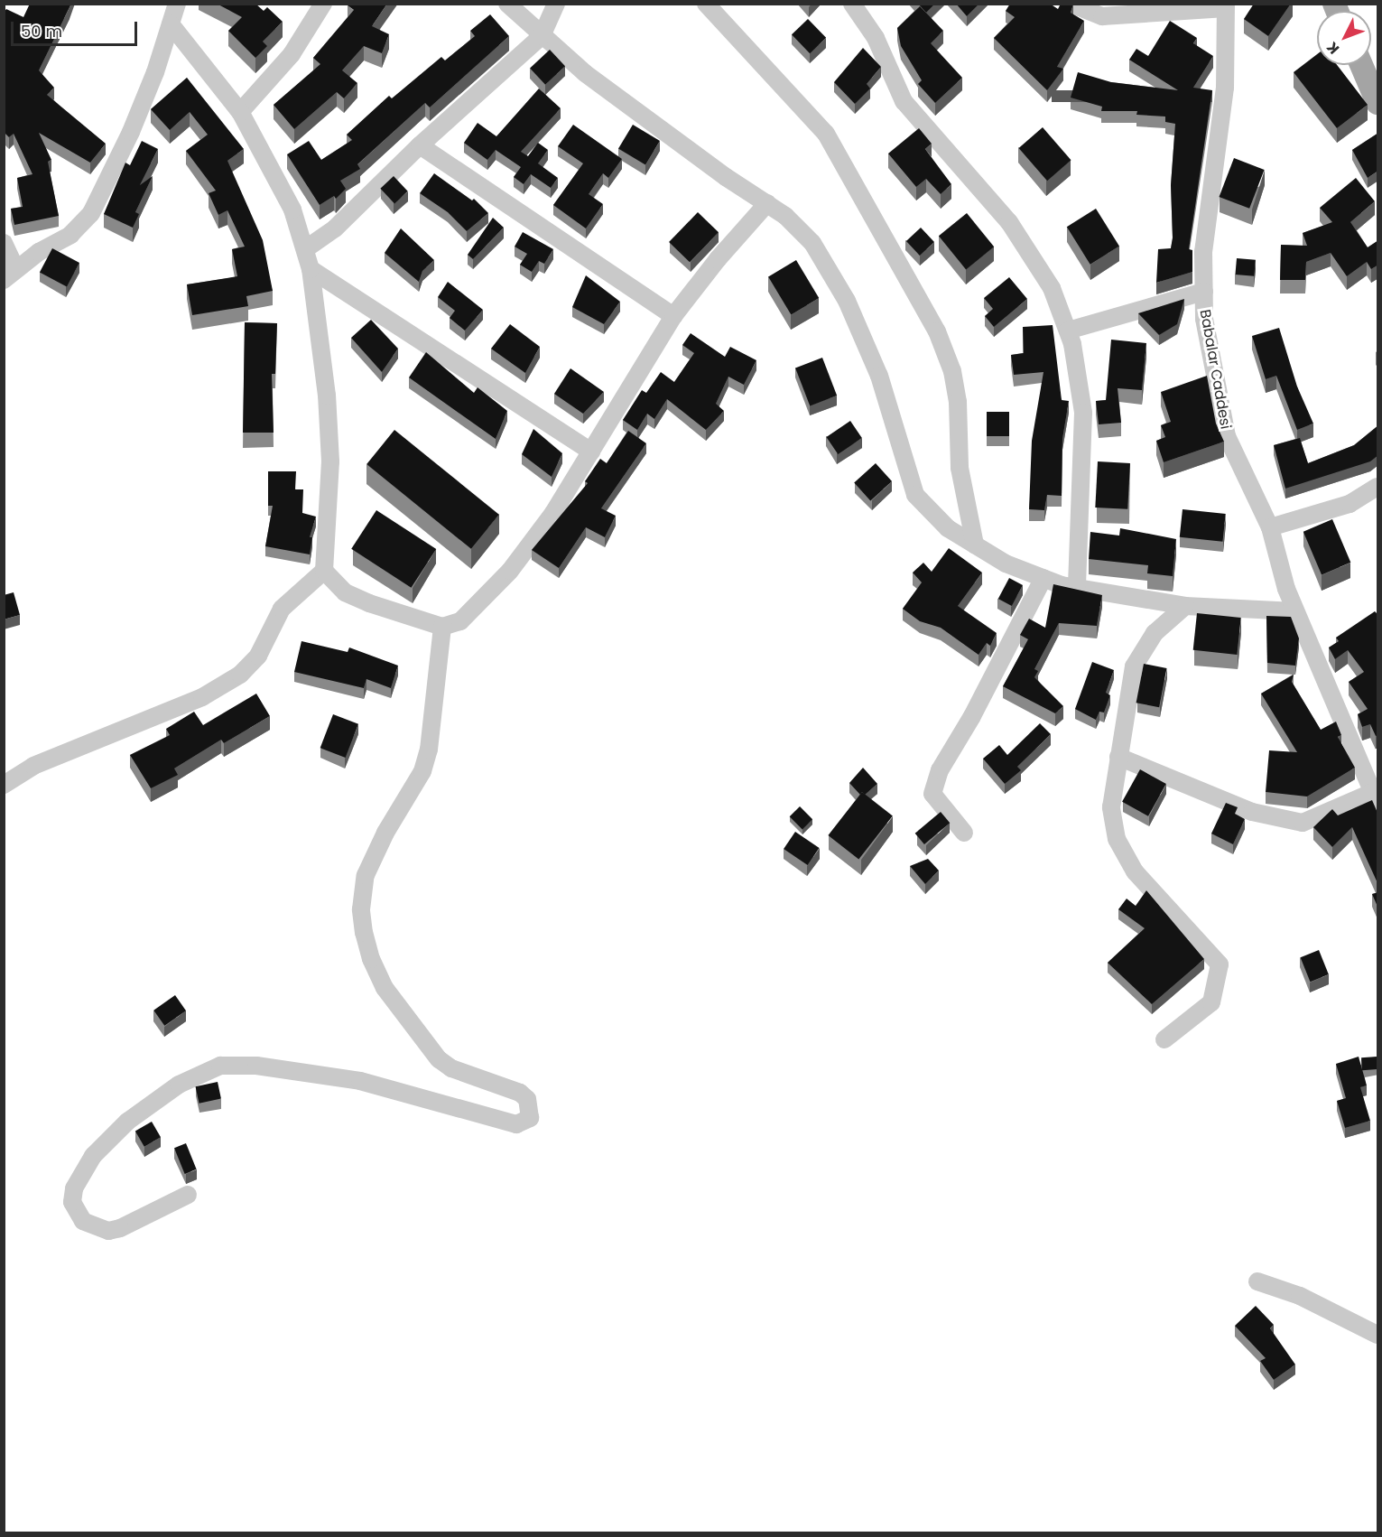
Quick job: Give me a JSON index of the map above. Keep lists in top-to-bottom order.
{
  "streets": {
    "street": ["Babalar Caddesi"]
  },
  "scale_bar": "50 m",
  "north": "bottom left"
}
